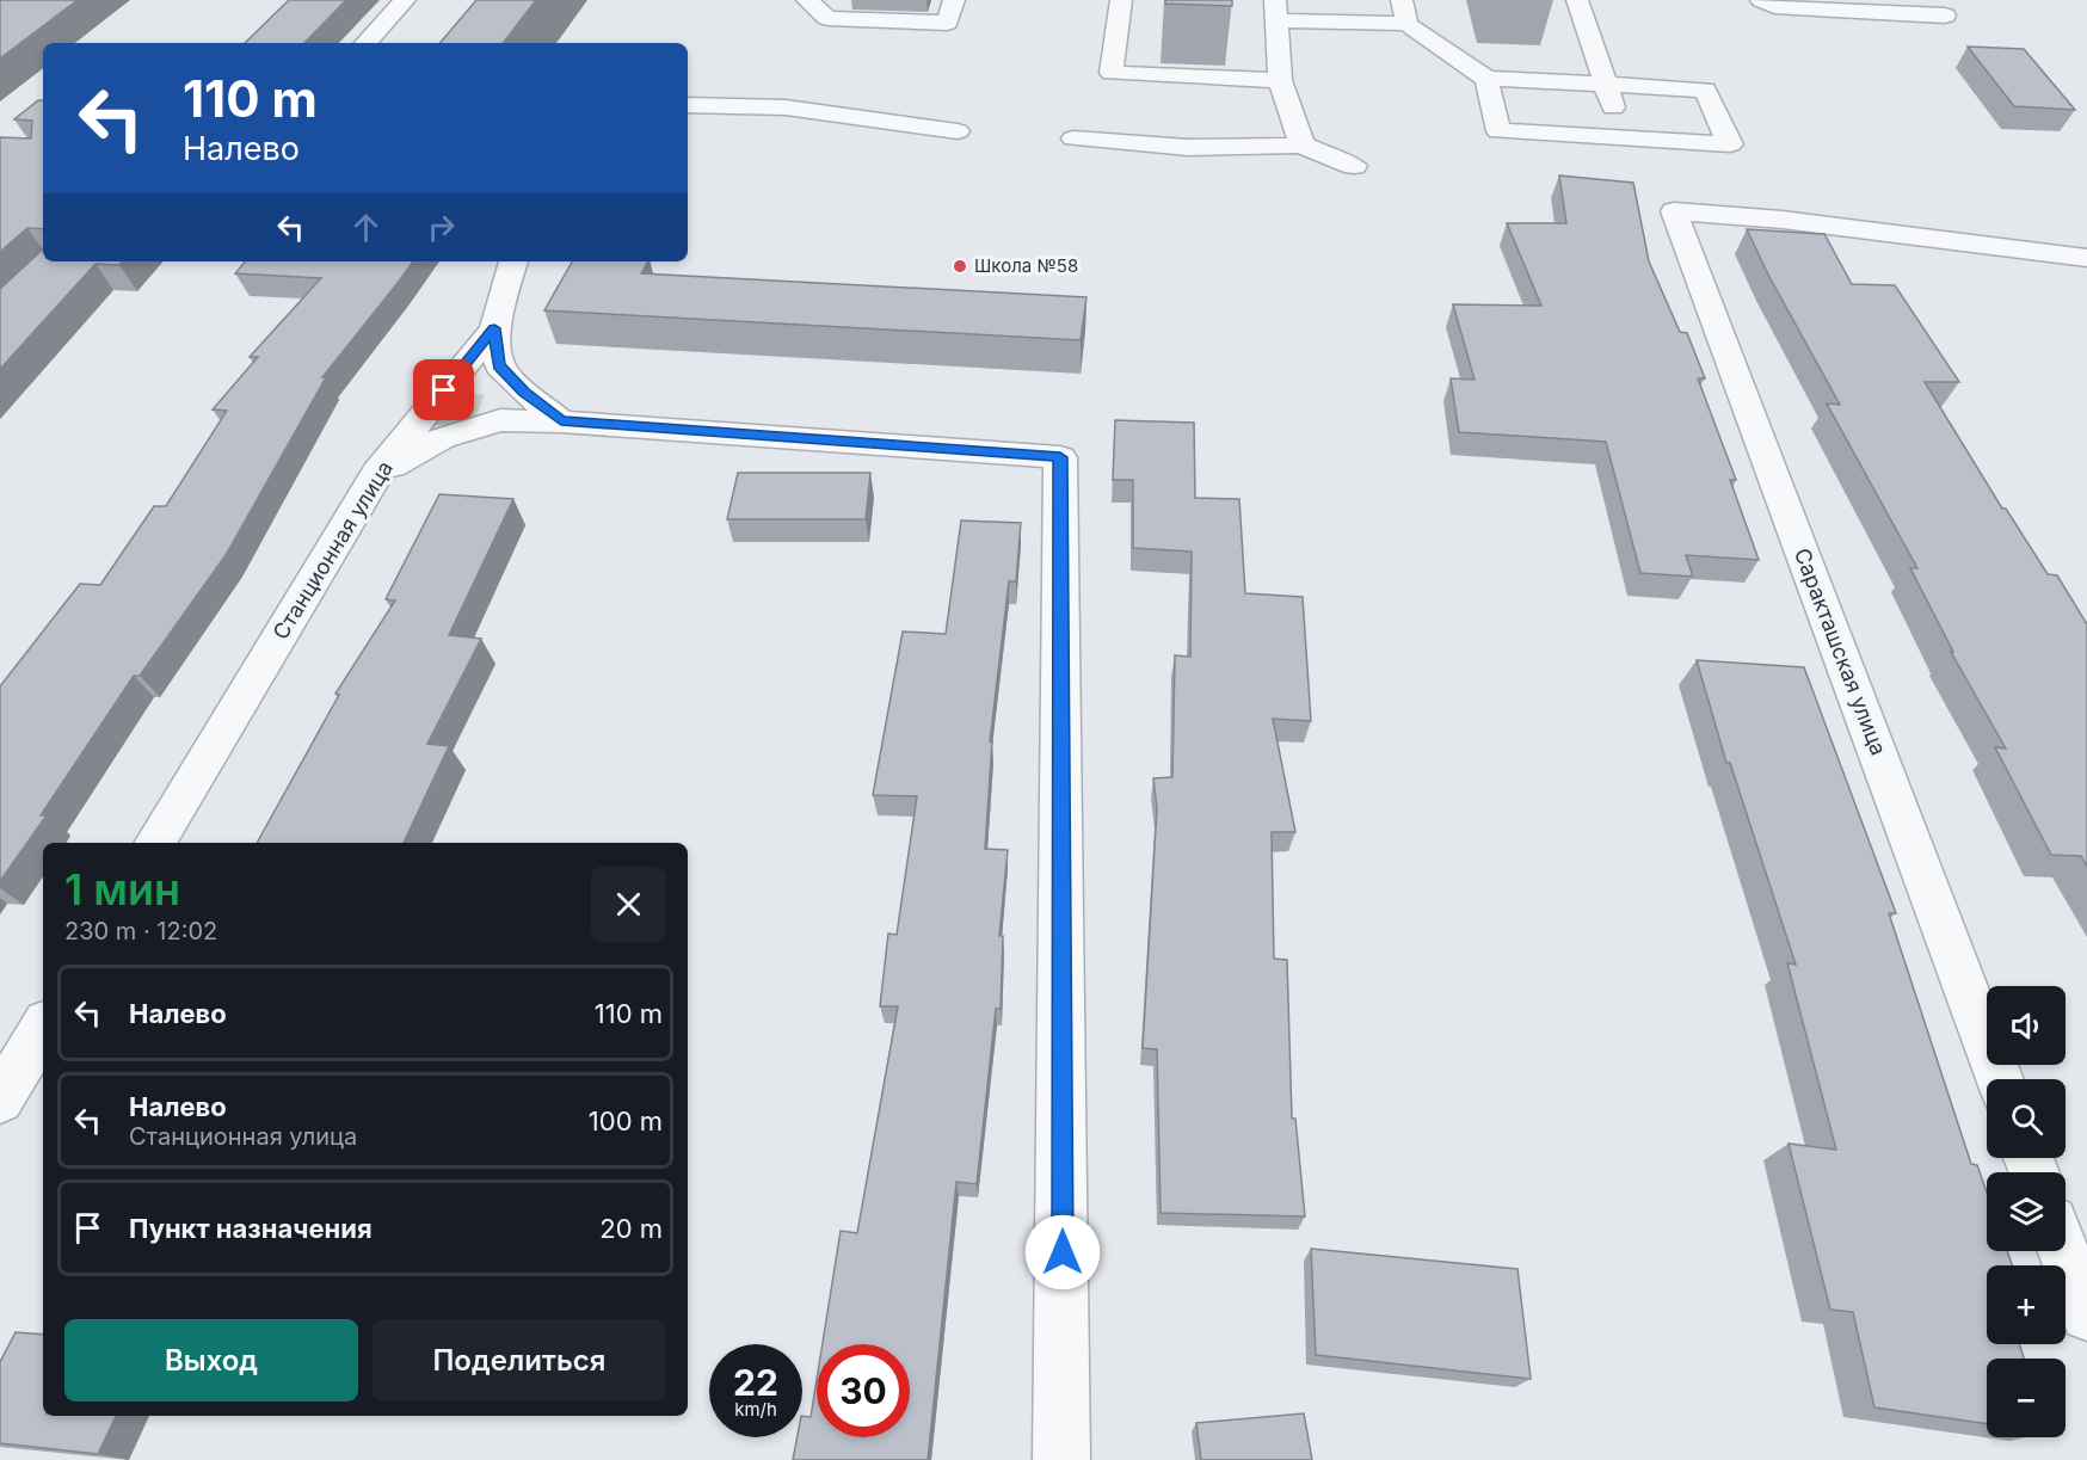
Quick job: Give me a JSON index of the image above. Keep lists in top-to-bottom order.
{
  "streets": {
    "street": ["Станционная улица", "Саракташская улица"]
  },
  "places": ["Школа №58"],
  "page": {
    "turn": ["110 m", "Налево"],
    "heading": ["1 мин", "230 m · 12:02"],
    "list": [
      {
        "name": "Налево",
        "value": "110 m"
      },
      {
        "name": "Налево",
        "note": "Станционная улица",
        "value": "100 m"
      },
      {
        "name": "Пункт назначения",
        "value": "20 m"
      }
    ],
    "map_buttons": ["+", "−"],
    "buttons": ["Выход", "Поделиться"],
    "speed": "22 km/h",
    "limit": "30"
  }
}
